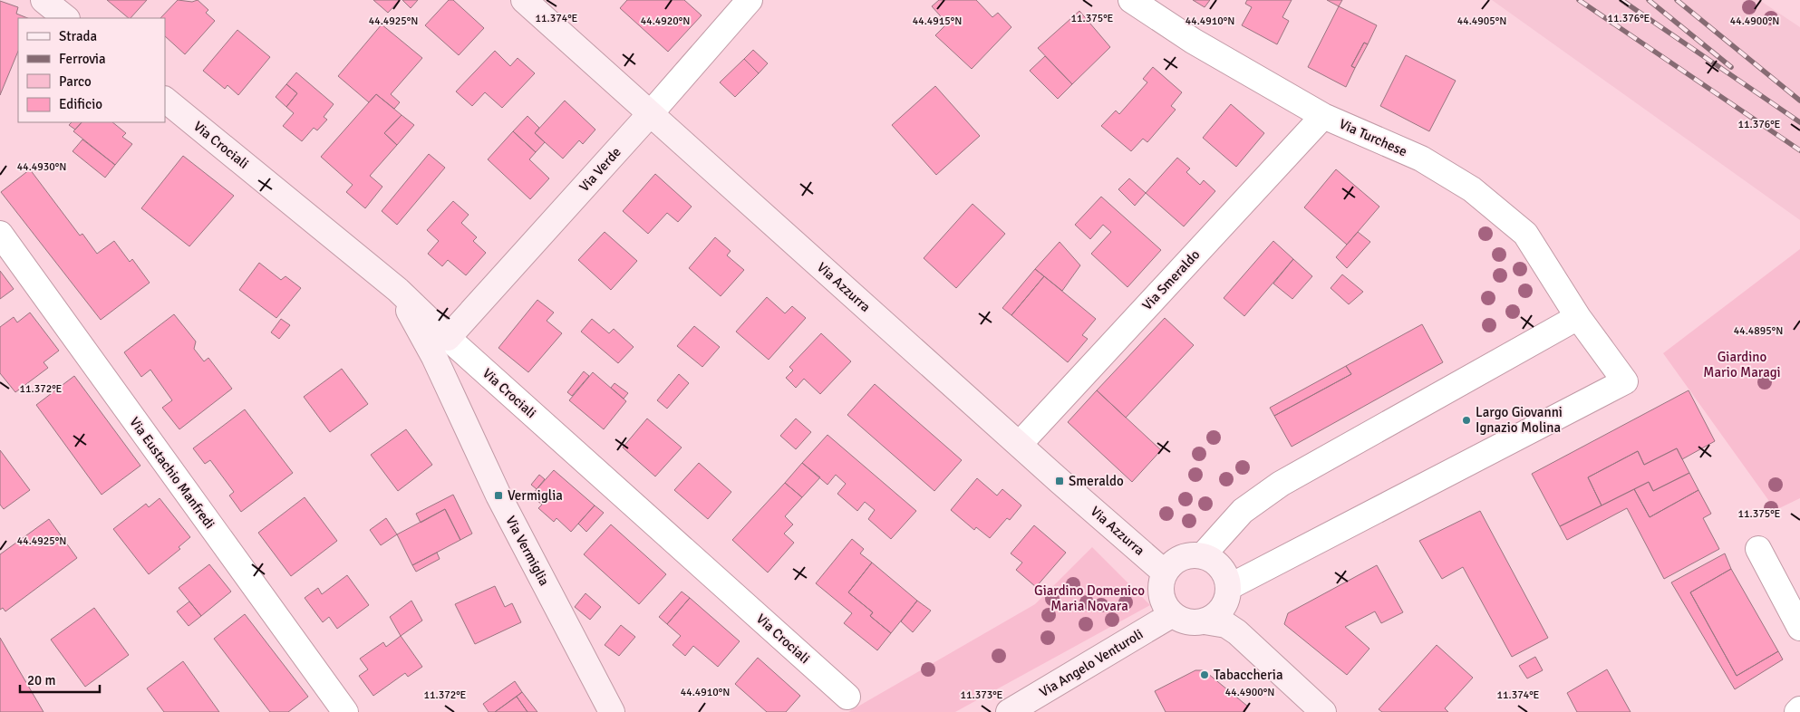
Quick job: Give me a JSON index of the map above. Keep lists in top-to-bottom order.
{
  "streets": {
    "street": [
      "Via Turchese",
      "Via Crociali",
      "Via Verde",
      "Via Smeraldo",
      "Via Azzurra",
      "Via Eustachio Manfredi",
      "Via Vermiglia",
      "Via Angelo Venturoli"
    ]
  },
  "crossings": [
    ["Via Turchese", "Via Smeraldo"],
    ["Via Crociali", "Via Verde"],
    ["Via Crociali", "Via Vermiglia"],
    ["Via Verde", "Via Azzurra"],
    ["Via Smeraldo", "Via Azzurra"],
    ["Via Azzurra", "Via Angelo Venturoli"]
  ],
  "parks": ["Giardino Mario Maragi", "Giardino Domenico Maria Novara"],
  "places": {
    "other": ["Largo Giovanni Ignazio Molina", "Tabaccheria"],
    "transit": ["Smeraldo", "Vermiglia"]
  },
  "legend": [
    "Strada",
    "Ferrovia",
    "Parco",
    "Edificio"
  ],
  "scale_bar": "20 m",
  "coordinates": [
    "11.374°E",
    "11.375°E",
    "11.376°E",
    "44.4920°N",
    "44.4915°N",
    "44.4910°N",
    "44.4900°N",
    "44.4925°N",
    "44.4905°N",
    "44.4930°N",
    "44.4895°N",
    "11.372°E",
    "11.373°E"
  ]
}
